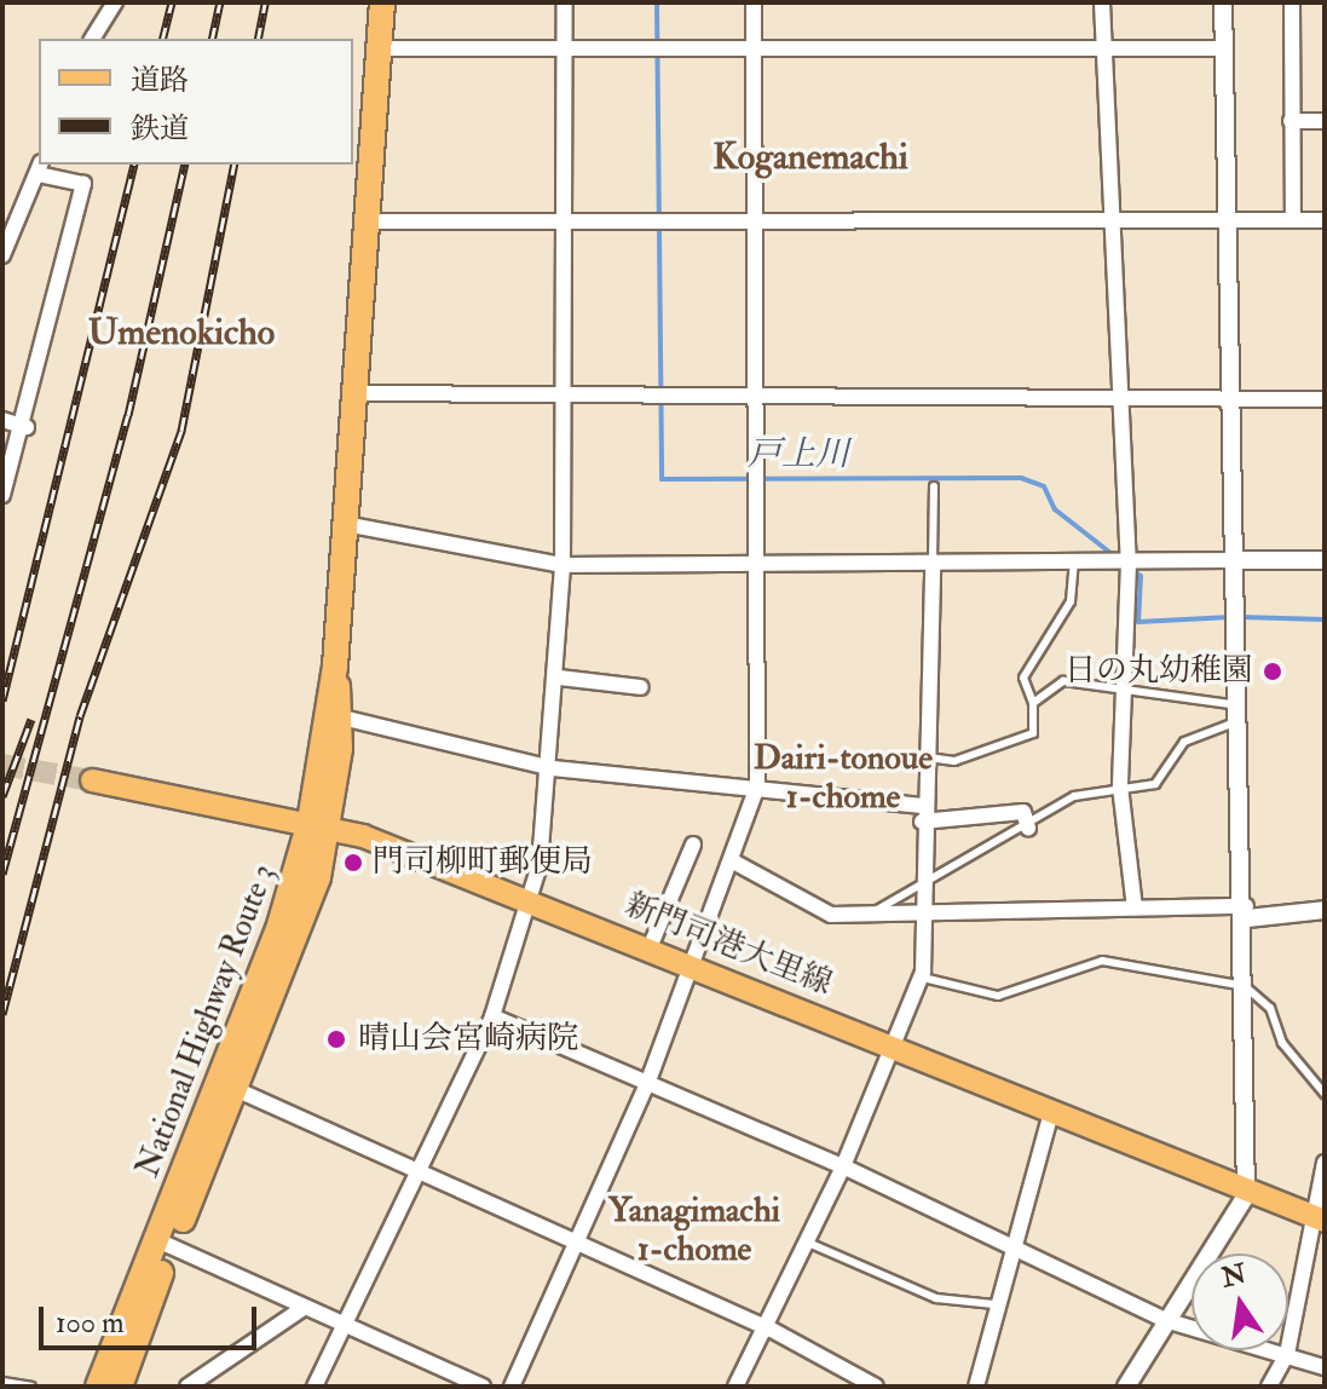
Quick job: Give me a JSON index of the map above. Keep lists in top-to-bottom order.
{
  "streets": {
    "highway": ["National Highway Route 3"],
    "main road": ["新門司港大里線"]
  },
  "crossings": [
    ["新門司港大里線", "National Highway Route 3"]
  ],
  "districts": [
    "Koganemachi",
    "Umenokicho",
    "Dairi-tonoue 1-chome",
    "Yanagimachi 1-chome"
  ],
  "water": ["戸上川"],
  "places": ["日の丸幼稚園", "門司柳町郵便局", "晴山会宮崎病院"],
  "legend": ["道路", "鉄道"],
  "scale_bar": "100 m",
  "north": "top"
}
